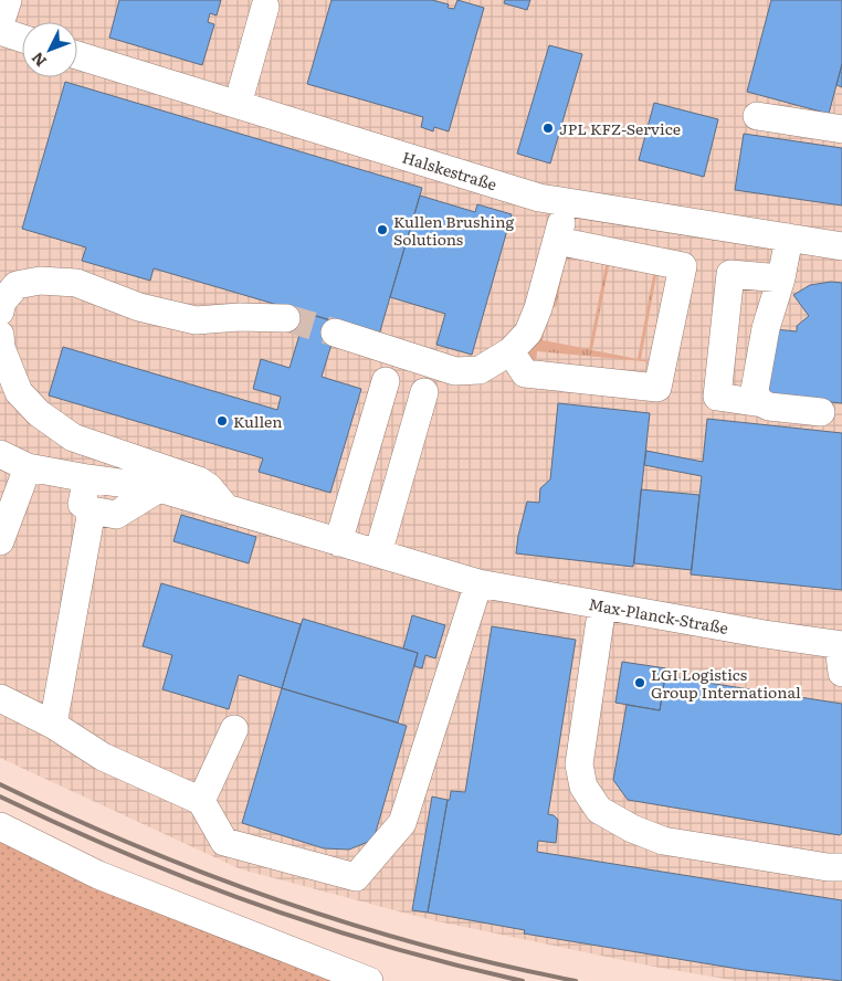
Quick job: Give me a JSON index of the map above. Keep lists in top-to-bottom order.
{
  "streets": {
    "street": ["Halskestraße", "Max-Planck-Straße"]
  },
  "places": [
    "JPL KFZ-Service",
    "Kullen Brushing Solutions",
    "Kullen",
    "LGI Logistics Group International"
  ],
  "north": "bottom left"
}
